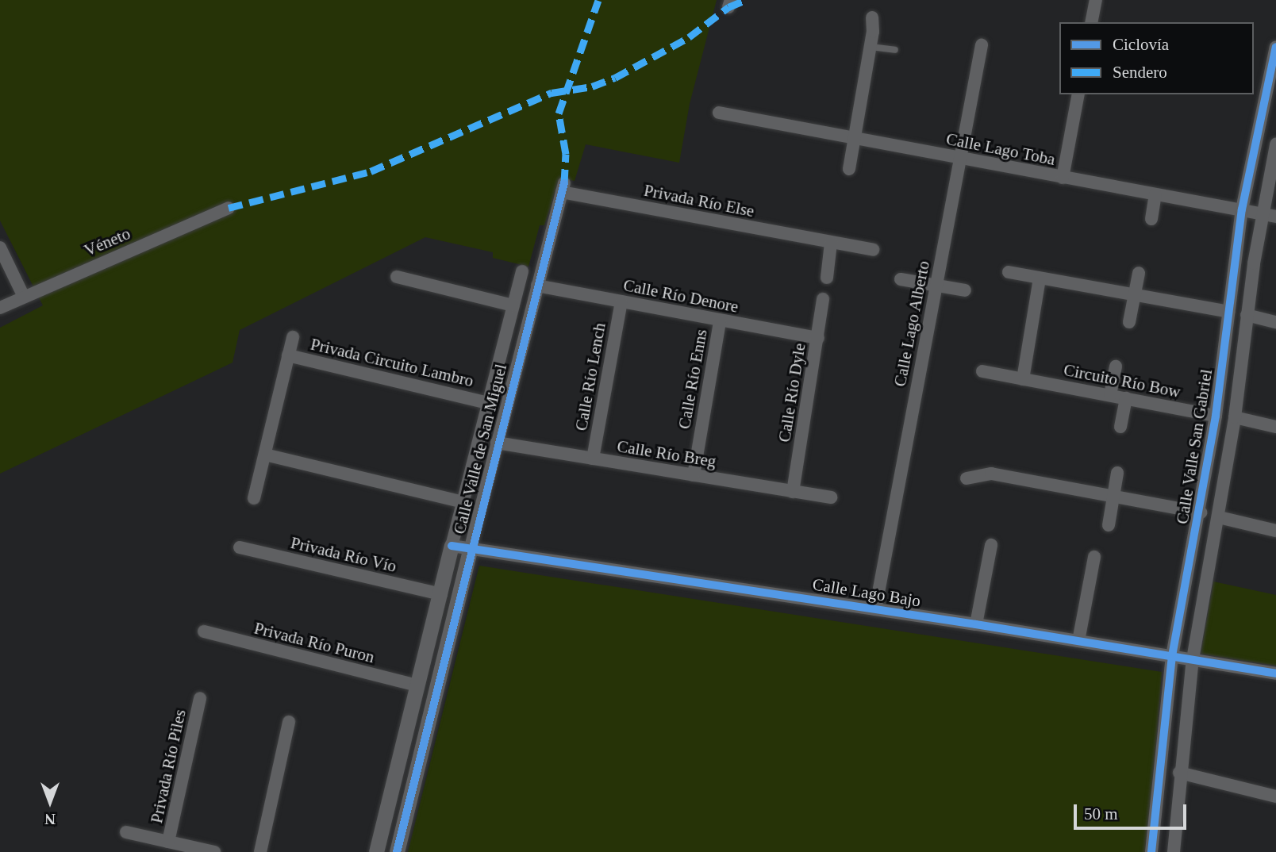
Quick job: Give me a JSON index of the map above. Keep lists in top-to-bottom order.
{
  "streets": {
    "street": [
      "Calle Lago Toba",
      "Privada Río Else",
      "Véneto",
      "Calle Río Denore",
      "Calle Lago Alberto",
      "Privada Circuito Lambro",
      "Calle Río Lench",
      "Calle Río Enns",
      "Circuito Río Bow",
      "Calle Río Dyle",
      "Calle Valle San Gabriel",
      "Calle Valle de San Miguel",
      "Calle Río Breg",
      "Privada Río Vío",
      "Calle Lago Bajo",
      "Privada Río Puron",
      "Privada Río Piles"
    ]
  },
  "crossings": [
    ["Calle Lago Toba", "Calle Lago Alberto"],
    ["Calle Lago Toba", "Calle Valle San Gabriel"],
    ["Privada Río Else", "Calle Valle de San Miguel"],
    ["Calle Río Denore", "Calle Río Lench"],
    ["Calle Río Denore", "Calle Río Enns"],
    ["Calle Río Denore", "Calle Río Dyle"],
    ["Calle Río Denore", "Calle Valle de San Miguel"],
    ["Calle Lago Alberto", "Calle Lago Bajo"],
    ["Privada Circuito Lambro", "Calle Valle de San Miguel"],
    ["Calle Río Lench", "Calle Río Breg"],
    ["Calle Río Enns", "Calle Río Breg"],
    ["Circuito Río Bow", "Calle Valle San Gabriel"],
    ["Calle Río Dyle", "Calle Río Breg"],
    ["Calle Valle San Gabriel", "Calle Lago Bajo"],
    ["Calle Valle de San Miguel", "Calle Río Breg"],
    ["Calle Valle de San Miguel", "Privada Río Vío"],
    ["Calle Valle de San Miguel", "Calle Lago Bajo"],
    ["Calle Valle de San Miguel", "Privada Río Puron"]
  ],
  "legend": ["Ciclovía", "Sendero"],
  "scale_bar": "50 m",
  "north": "bottom"
}
